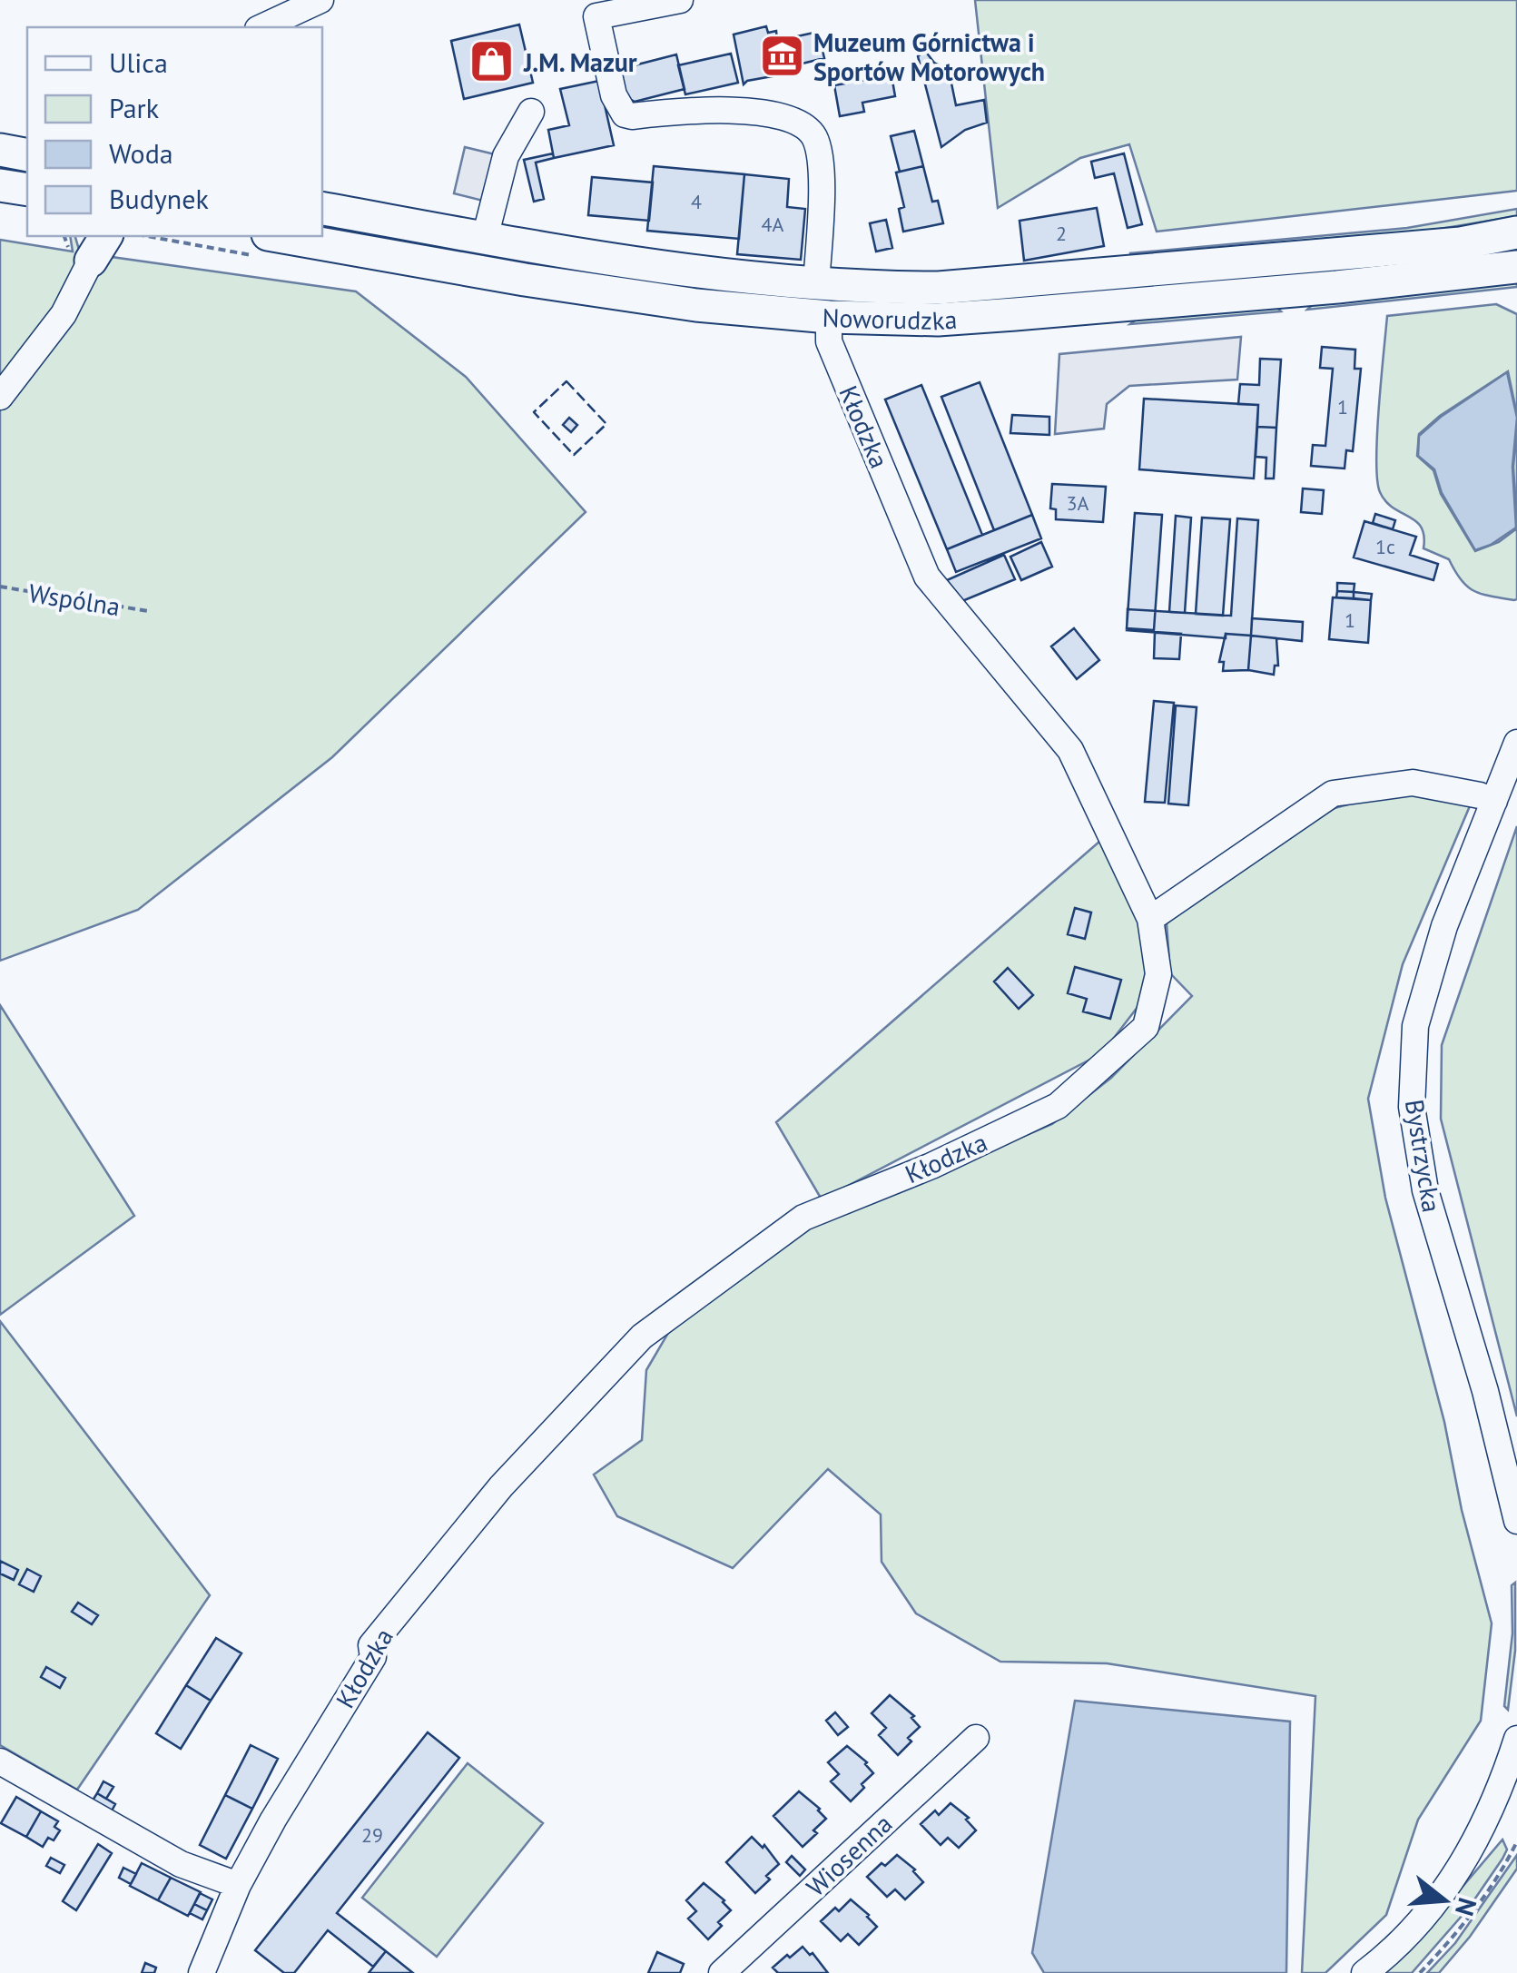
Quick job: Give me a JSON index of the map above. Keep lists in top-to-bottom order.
{
  "streets": {
    "main road": ["Noworudzka"],
    "street": ["Kłodzka", "Bystrzycka", "Wiosenna"],
    "path": ["Wspólna"]
  },
  "crossings": [
    ["Noworudzka", "Kłodzka"]
  ],
  "places": {
    "museum": ["Muzeum Górnictwa i Sportów Motorowych"],
    "shop": ["J.M. Mazur"]
  },
  "house_numbers": [
    "4",
    "4A",
    "2",
    "1",
    "3A",
    "1c",
    "1",
    "29"
  ],
  "legend": [
    "Ulica",
    "Park",
    "Woda",
    "Budynek"
  ],
  "north": "right"
}
